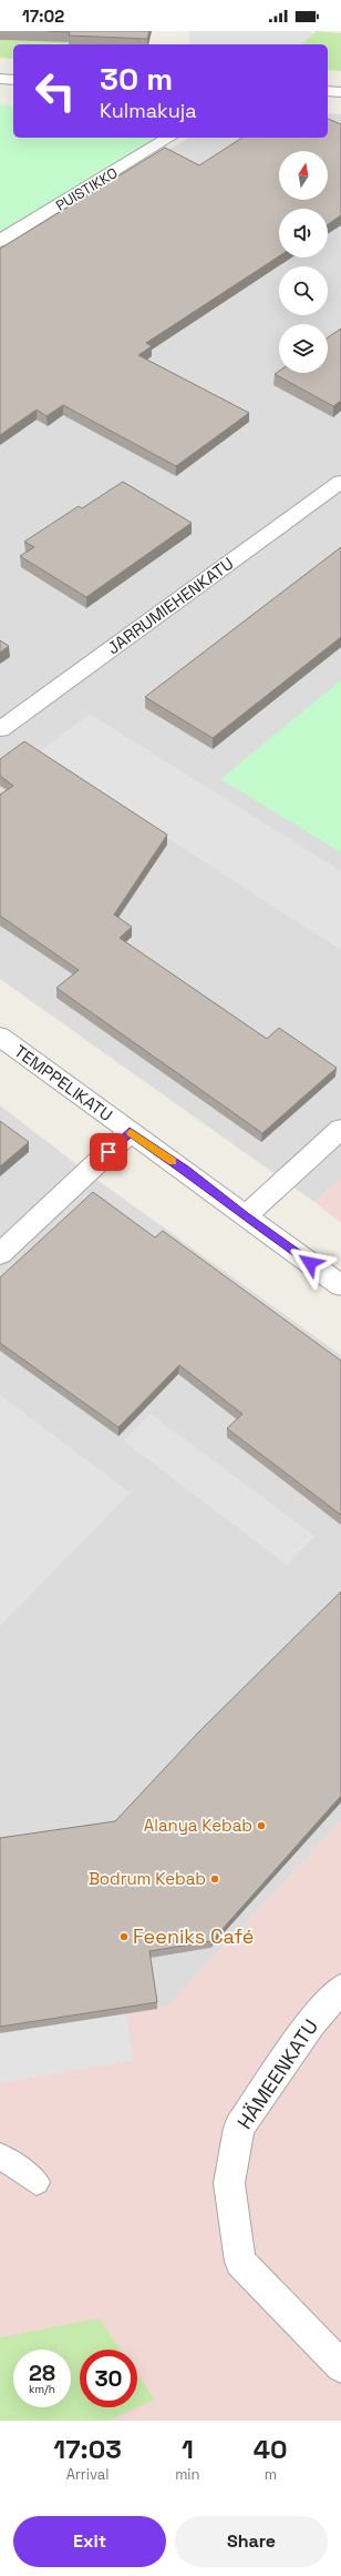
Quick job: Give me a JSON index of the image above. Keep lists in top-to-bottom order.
{
  "streets": {
    "street": [
      "PUISTIKKO",
      "JARRUMIEHENKATU",
      "TEMPPELIKATU",
      "HÄMEENKATU"
    ]
  },
  "places": ["Alanya Kebab", "Bodrum Kebab", "Feeniks Café"],
  "north": "top",
  "page": {
    "status": "17:02",
    "turn": ["30 m", "Kulmakuja"],
    "speed": "28 km/h",
    "limit": "30",
    "eta": [
      "17:03",
      "Arrival",
      "1",
      "min",
      "40",
      "m"
    ],
    "buttons": ["Exit", "Share"]
  }
}
